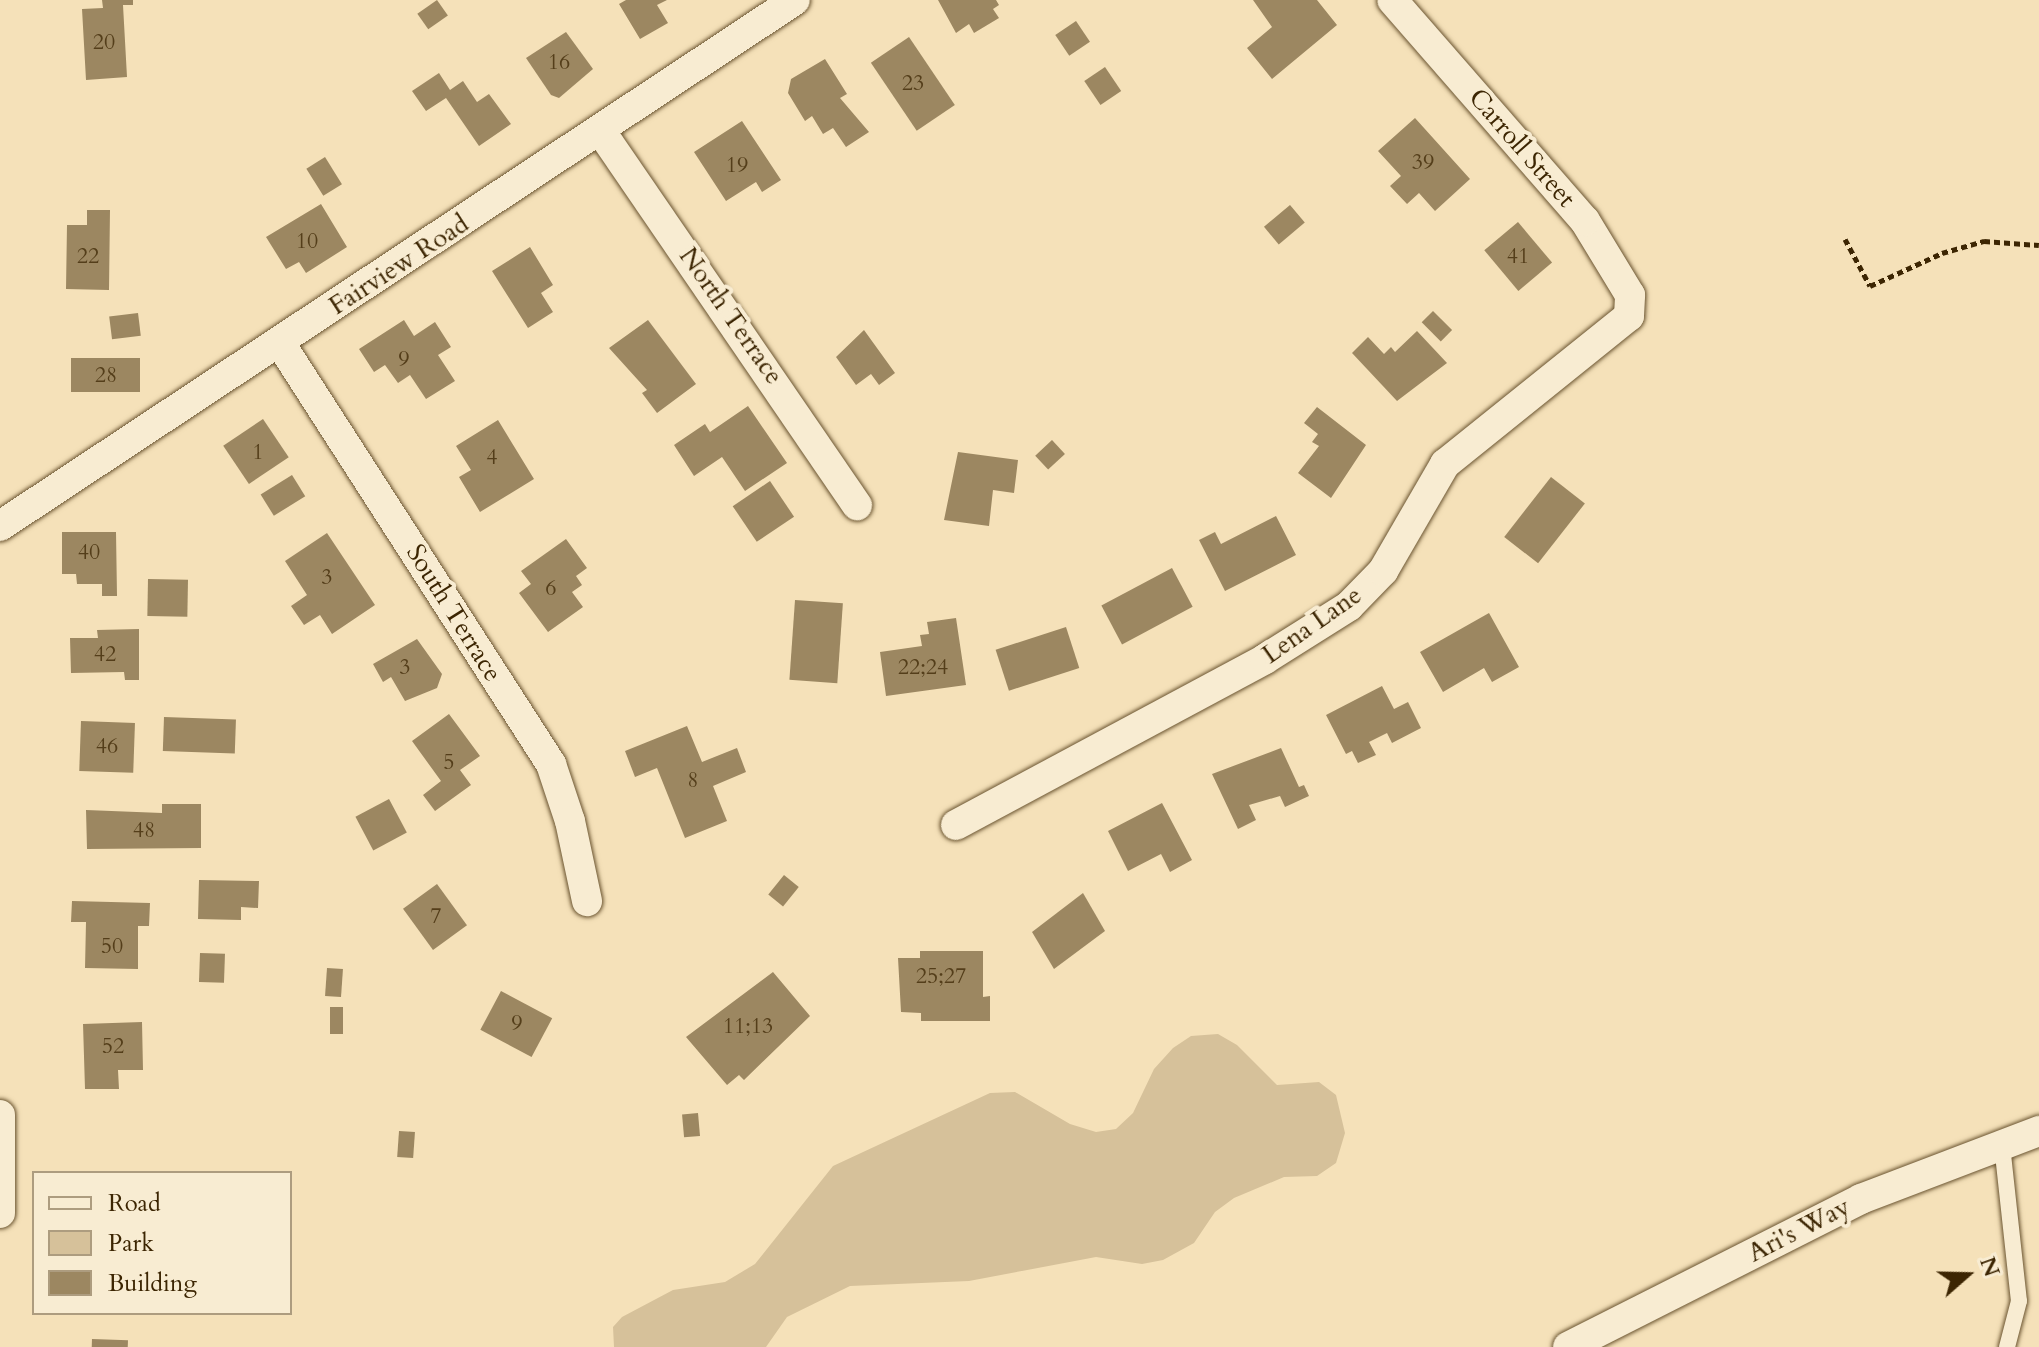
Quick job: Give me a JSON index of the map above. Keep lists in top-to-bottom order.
{
  "streets": {
    "street": [
      "Carroll Street",
      "Fairview Road",
      "North Terrace",
      "South Terrace",
      "Lena Lane",
      "Ari's Way"
    ]
  },
  "crossings": [
    ["Carroll Street", "Lena Lane"],
    ["Fairview Road", "North Terrace"],
    ["Fairview Road", "South Terrace"]
  ],
  "house_numbers": [
    "20",
    "16",
    "23",
    "39",
    "19",
    "10",
    "22",
    "41",
    "9",
    "28",
    "1",
    "4",
    "40",
    "3",
    "6",
    "42",
    "3",
    "22;24",
    "46",
    "5",
    "8",
    "48",
    "7",
    "50",
    "25;27",
    "9",
    "11;13",
    "52"
  ],
  "legend": ["Road", "Park", "Building"],
  "north": "right"
}
